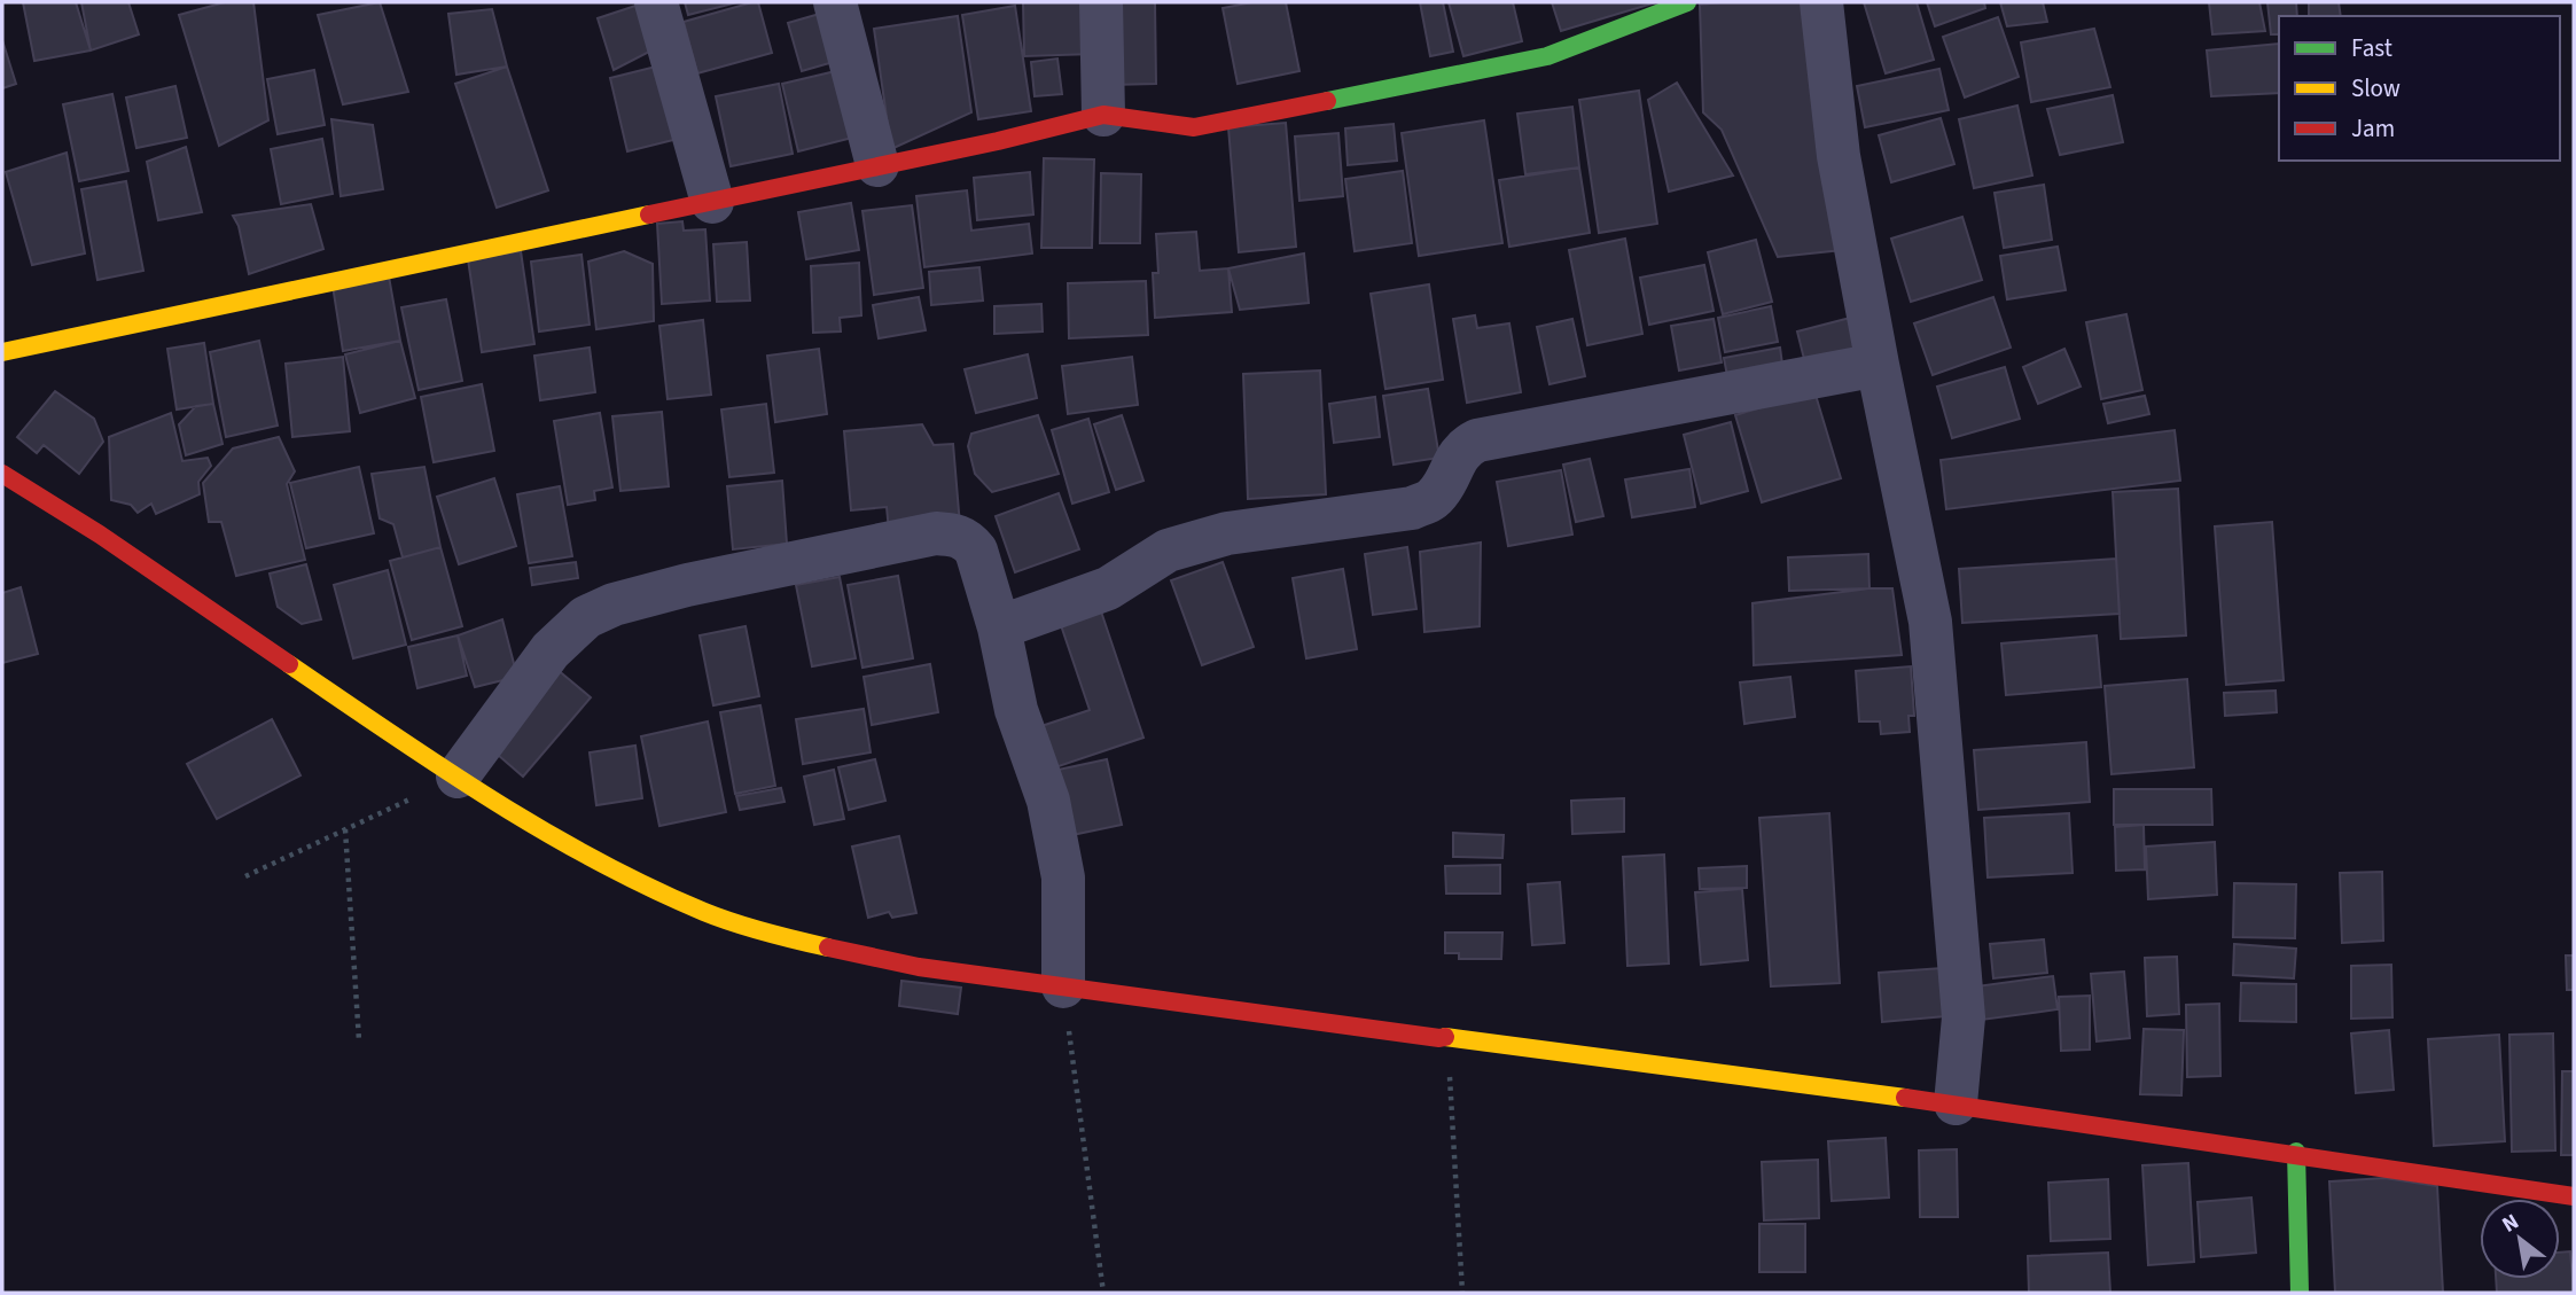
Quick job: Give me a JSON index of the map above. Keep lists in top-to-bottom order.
{
  "legend": ["Fast", "Slow", "Jam"],
  "north": "top left"
}
